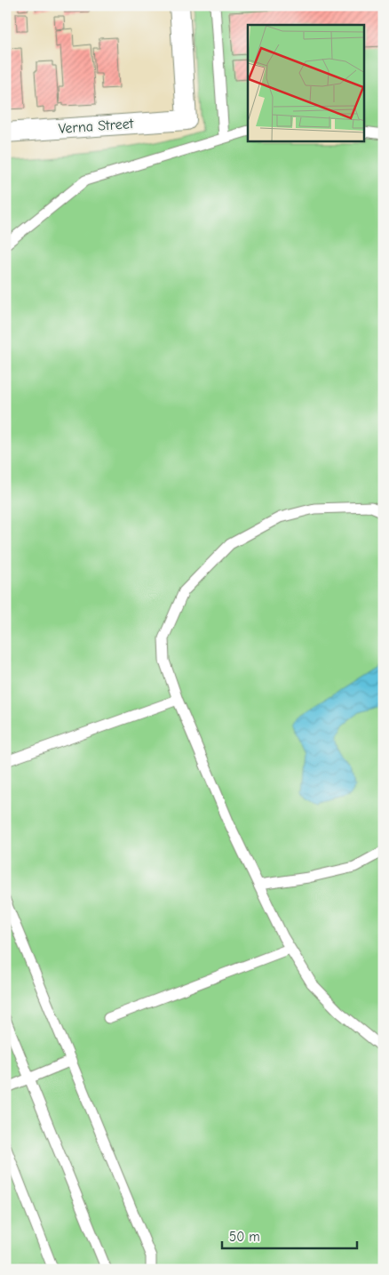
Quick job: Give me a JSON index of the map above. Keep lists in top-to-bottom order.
{
  "streets": {
    "street": ["Verna Street"]
  },
  "scale_bar": "50 m"
}
